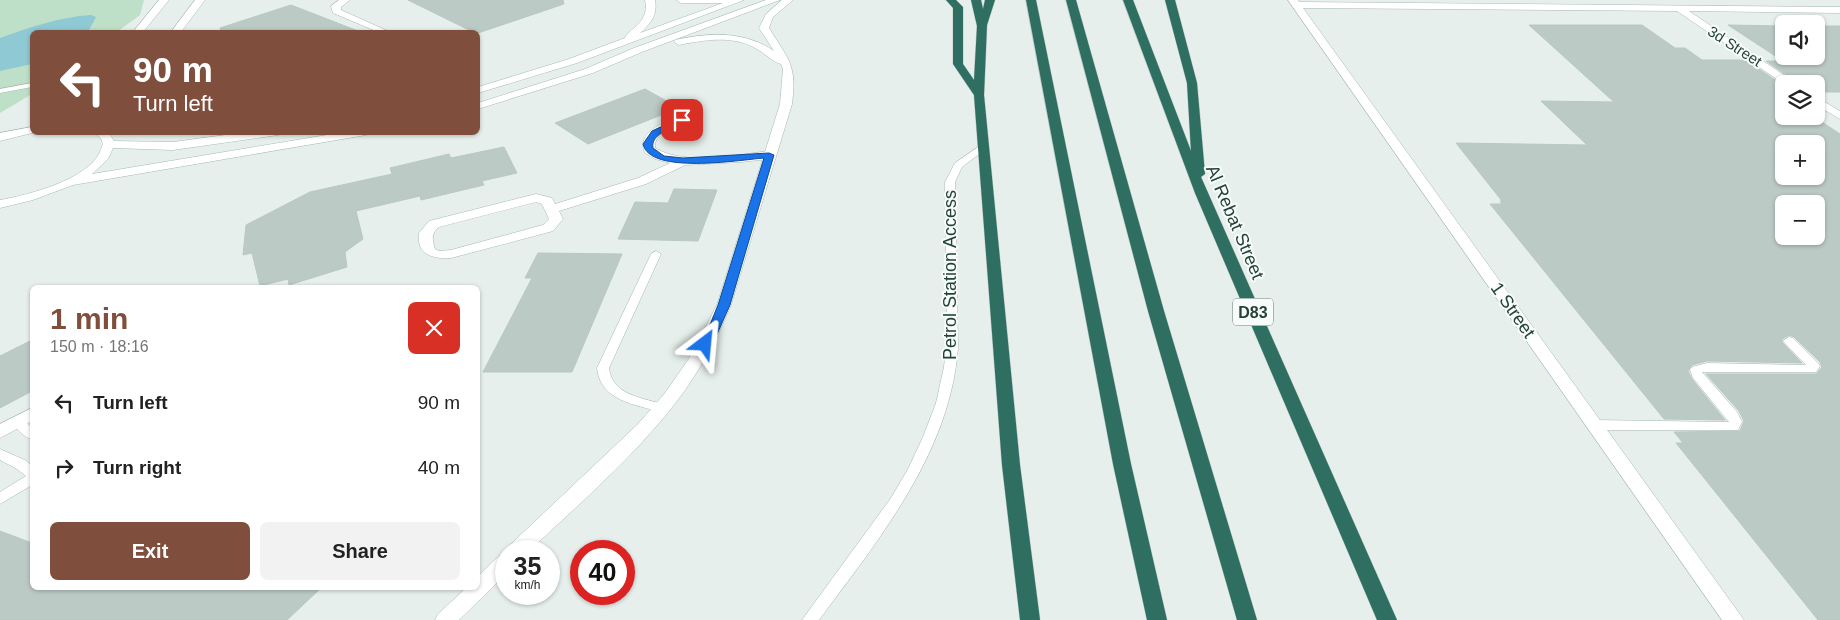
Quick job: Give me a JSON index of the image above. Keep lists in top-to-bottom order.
{
  "streets": {
    "highway": ["Al Rebat Street", "D83"],
    "street": ["3d Street", "1 Street"],
    "lane": ["Petrol Station Access"]
  },
  "page": {
    "map_buttons": ["+", "−"],
    "turn": ["90 m", "Turn left"],
    "heading": ["1 min", "150 m · 18:16"],
    "list": [
      {
        "name": "Turn left",
        "value": "90 m"
      },
      {
        "name": "Turn right",
        "value": "40 m"
      }
    ],
    "buttons": ["Exit", "Share"],
    "speed": "35 km/h",
    "limit": "40"
  }
}
